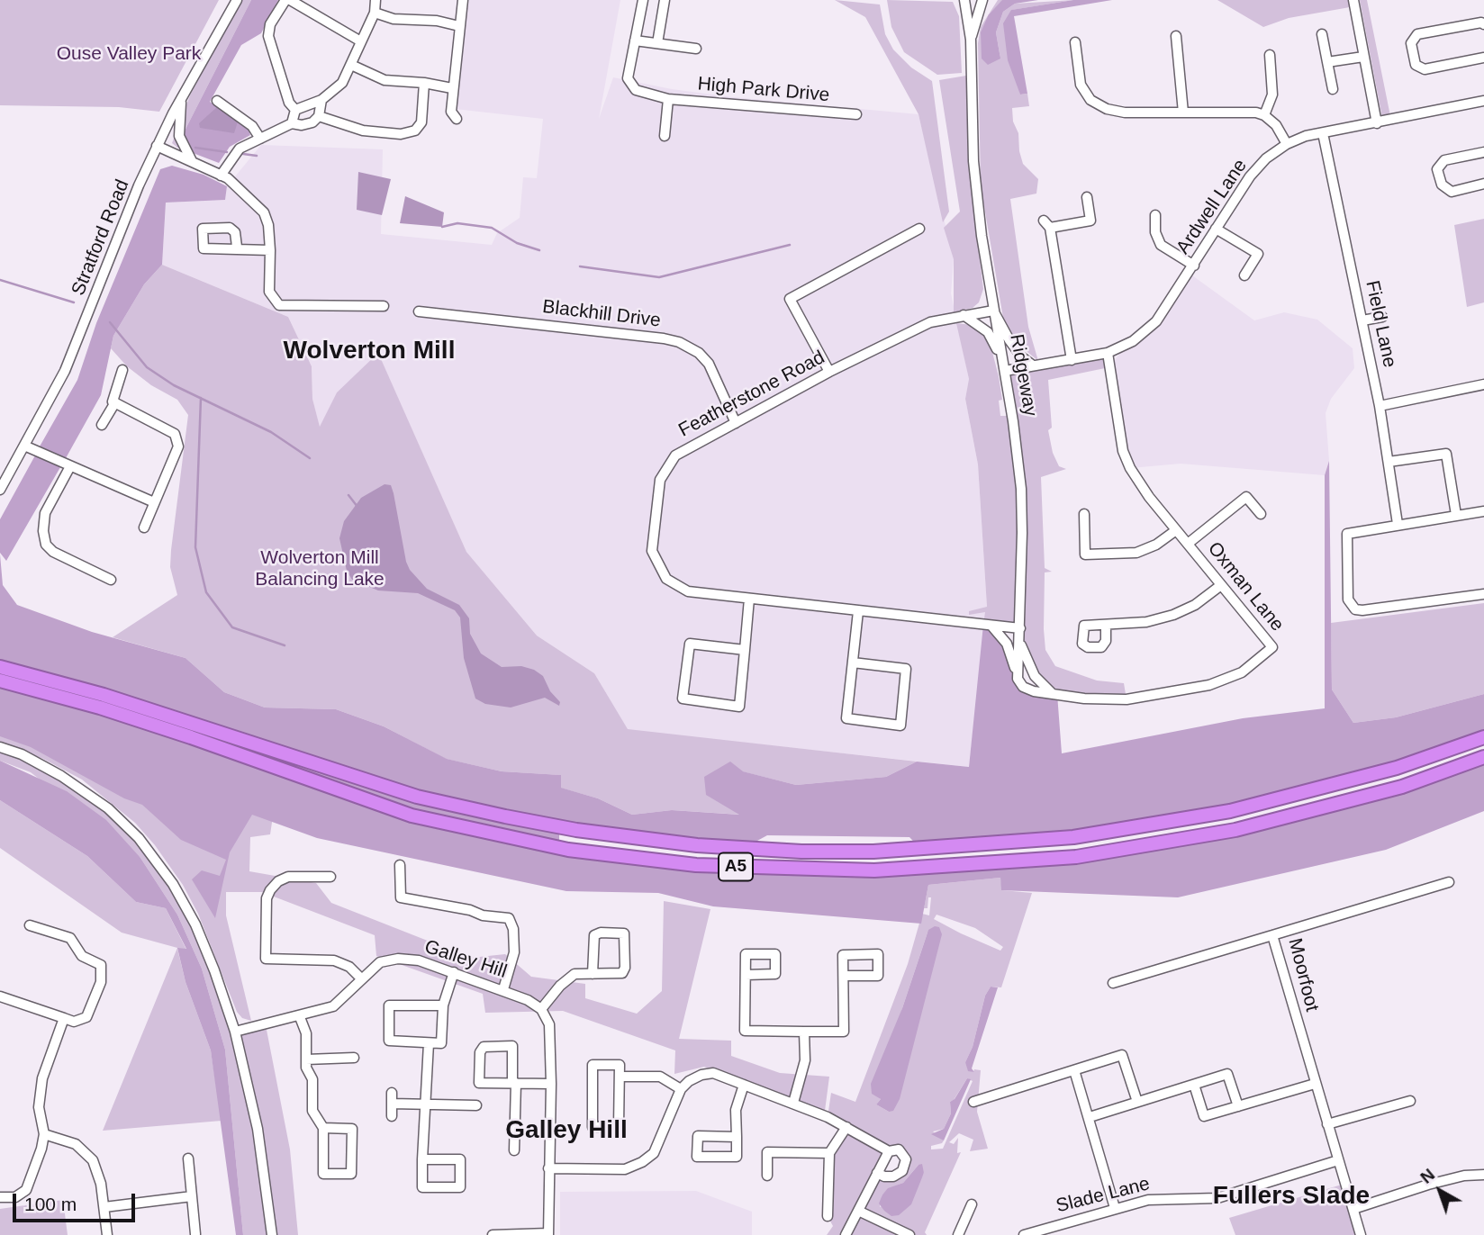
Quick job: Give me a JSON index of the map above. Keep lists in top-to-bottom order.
{
  "streets": {
    "highway": ["A5"],
    "street": [
      "High Park Drive",
      "Ardwell Lane",
      "Stratford Road",
      "Blackhill Drive",
      "Field Lane",
      "Ridgeway",
      "Featherstone Road",
      "Oxman Lane",
      "Galley Hill",
      "Moorfoot",
      "Slade Lane"
    ]
  },
  "crossings": [
    ["Ardwell Lane", "Field Lane"],
    ["Ardwell Lane", "Ridgeway"],
    ["Ardwell Lane", "Oxman Lane"],
    ["Blackhill Drive", "Featherstone Road"],
    ["Ridgeway", "Featherstone Road"],
    ["Moorfoot", "Slade Lane"]
  ],
  "districts": ["Wolverton Mill", "Galley Hill", "Fullers Slade"],
  "parks": ["Ouse Valley Park", "Wolverton Mill Balancing Lake"],
  "scale_bar": "100 m",
  "north": "top left"
}
